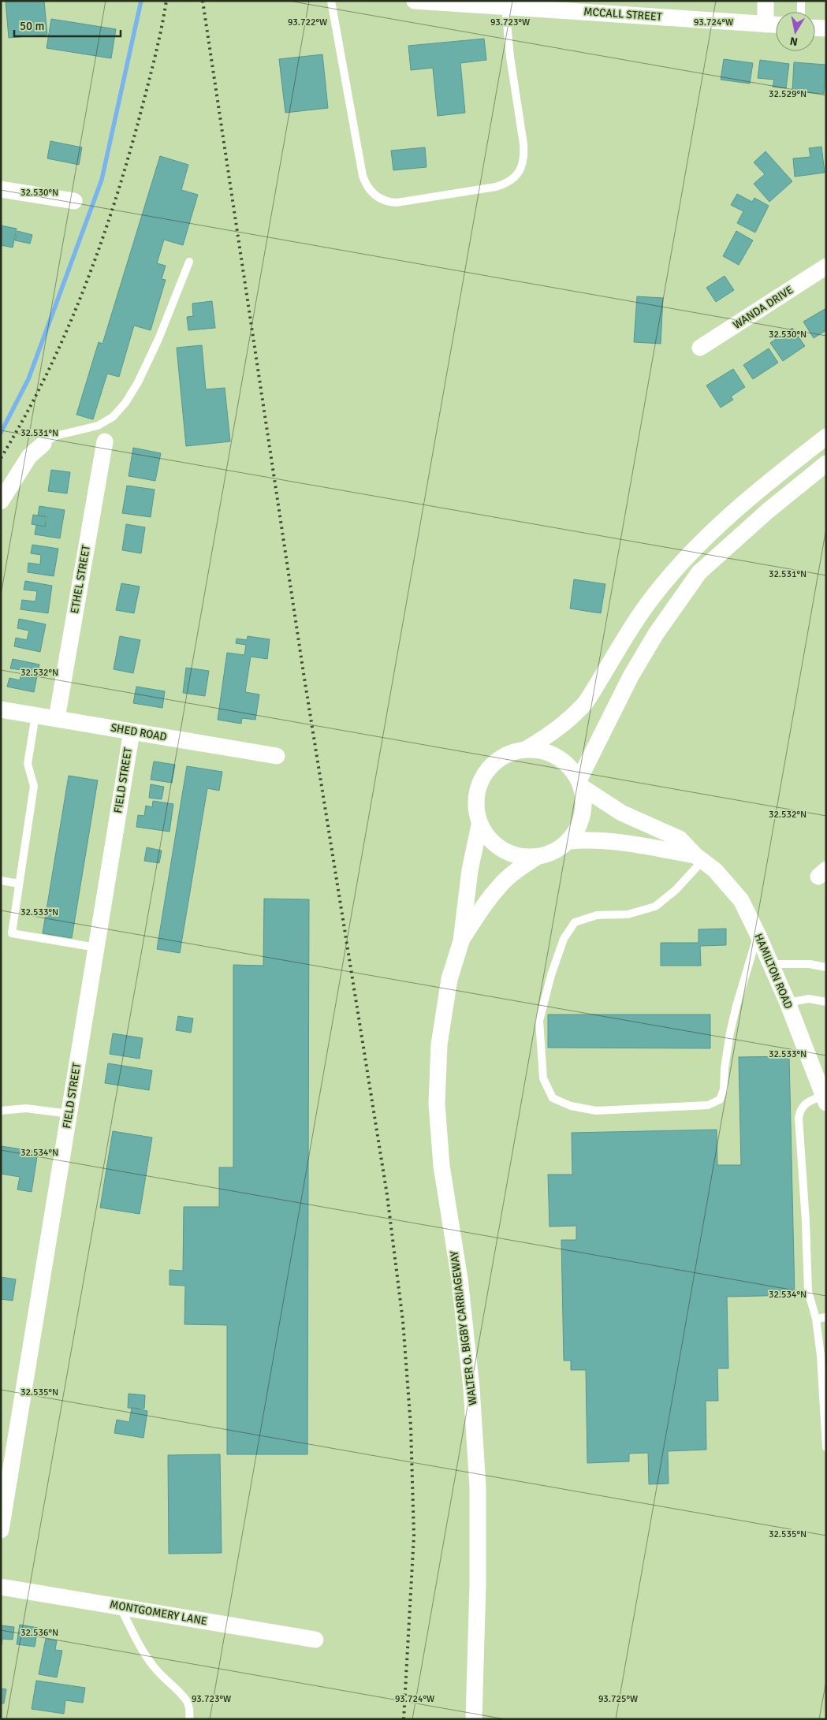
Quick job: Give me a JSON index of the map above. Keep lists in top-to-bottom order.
{
  "streets": {
    "street": [
      "MCCALL STREET",
      "WANDA DRIVE",
      "ETHEL STREET",
      "SHED ROAD",
      "FIELD STREET",
      "HAMILTON ROAD",
      "WALTER O. BIGBY CARRIAGEWAY",
      "MONTGOMERY LANE"
    ]
  },
  "crossings": [
    ["ETHEL STREET", "SHED ROAD"],
    ["SHED ROAD", "FIELD STREET"],
    ["HAMILTON ROAD", "WALTER O. BIGBY CARRIAGEWAY"]
  ],
  "scale_bar": "50 m",
  "north": "bottom",
  "coordinates": [
    "93.722°W",
    "93.723°W",
    "93.724°W",
    "32.529°N",
    "32.530°N",
    "32.531°N",
    "32.532°N",
    "32.533°N",
    "32.534°N",
    "32.535°N",
    "32.536°N",
    "93.725°W"
  ]
}
